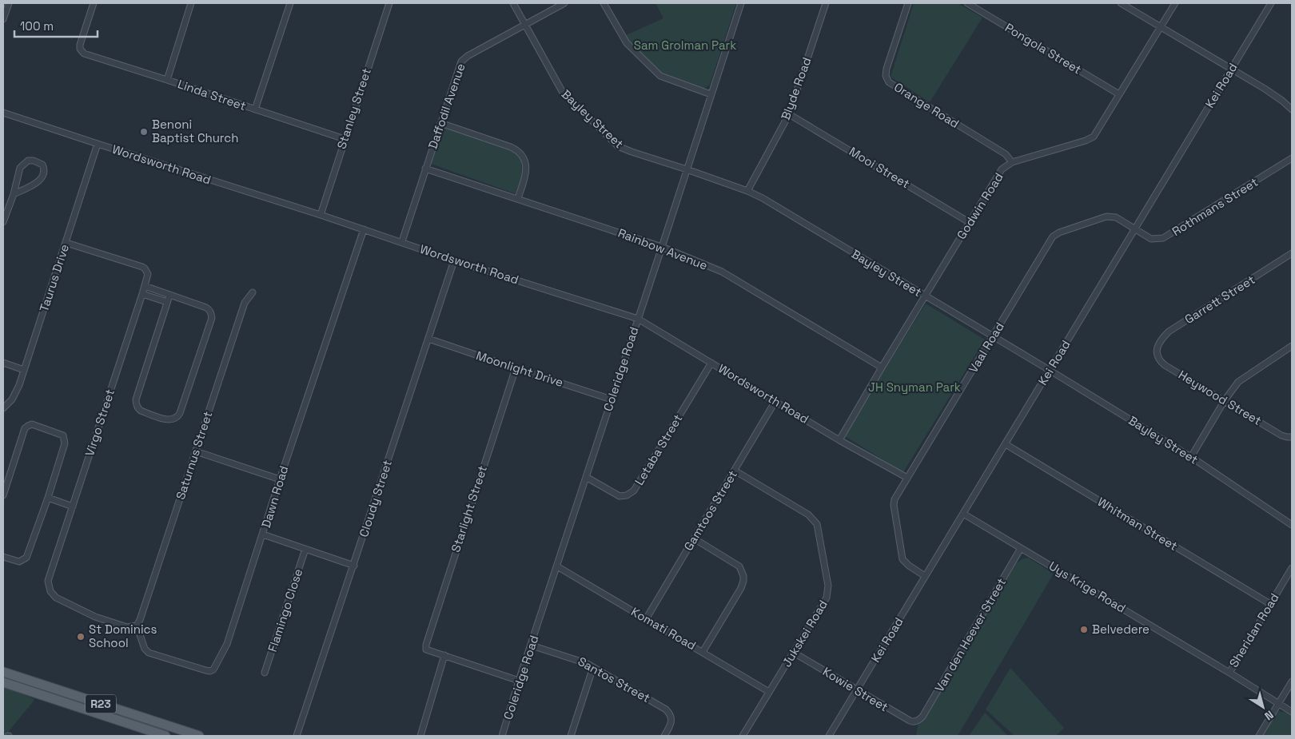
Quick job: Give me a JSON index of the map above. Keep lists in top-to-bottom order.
{
  "streets": {
    "main road": ["R23"],
    "street": [
      "Pongola Street",
      "Kei Road",
      "Blyde Road",
      "Linda Street",
      "Orange Road",
      "Daffodil Avenue",
      "Stanley Street",
      "Bayley Street",
      "Wordsworth Road",
      "Mooi Street",
      "Godwin Road",
      "Rothmans Street",
      "Rainbow Avenue",
      "Taurus Drive",
      "Garrett Street",
      "Vaal Road",
      "Moonlight Drive",
      "Coleridge Road",
      "Heywood Street",
      "Virgo Street",
      "Letaba Street",
      "Saturnus Street",
      "Dawn Road",
      "Cloudy Street",
      "Starlight Street",
      "Gamtoos Street",
      "Whitman Street",
      "Uys Krige Road",
      "Flamingo Close",
      "Komati Road",
      "Sheridan Road",
      "Jukskei Road",
      "Van den Heever Street",
      "Santos Street",
      "Kowie Street"
    ]
  },
  "crossings": [
    ["Pongola Street", "Godwin Road"],
    ["Kei Road", "Bayley Street"],
    ["Kei Road", "Rothmans Street"],
    ["Kei Road", "Vaal Road"],
    ["Kei Road", "Whitman Street"],
    ["Kei Road", "Uys Krige Road"],
    ["Kei Road", "Kowie Street"],
    ["Blyde Road", "Bayley Street"],
    ["Blyde Road", "Mooi Street"],
    ["Linda Street", "Stanley Street"],
    ["Orange Road", "Godwin Road"],
    ["Daffodil Avenue", "Bayley Street"],
    ["Daffodil Avenue", "Wordsworth Road"],
    ["Daffodil Avenue", "Rainbow Avenue"],
    ["Stanley Street", "Wordsworth Road"],
    ["Bayley Street", "Godwin Road"],
    ["Bayley Street", "Vaal Road"],
    ["Bayley Street", "Coleridge Road"],
    ["Wordsworth Road", "Godwin Road"],
    ["Wordsworth Road", "Taurus Drive"],
    ["Wordsworth Road", "Vaal Road"],
    ["Wordsworth Road", "Coleridge Road"],
    ["Wordsworth Road", "Letaba Street"],
    ["Wordsworth Road", "Dawn Road"],
    ["Wordsworth Road", "Cloudy Street"],
    ["Wordsworth Road", "Gamtoos Street"],
    ["Mooi Street", "Godwin Road"],
    ["Godwin Road", "Rainbow Avenue"],
    ["Rothmans Street", "Vaal Road"],
    ["Rainbow Avenue", "Coleridge Road"],
    ["Taurus Drive", "Virgo Street"],
    ["Garrett Street", "Heywood Street"],
    ["Moonlight Drive", "Coleridge Road"],
    ["Moonlight Drive", "Cloudy Street"],
    ["Moonlight Drive", "Starlight Street"],
    ["Coleridge Road", "Letaba Street"],
    ["Coleridge Road", "Komati Road"],
    ["Coleridge Road", "Santos Street"],
    ["Virgo Street", "Saturnus Street"],
    ["Virgo Street", "Dawn Road"],
    ["Saturnus Street", "Dawn Road"],
    ["Gamtoos Street", "Komati Road"],
    ["Gamtoos Street", "Jukskei Road"],
    ["Whitman Street", "Sheridan Road"],
    ["Uys Krige Road", "Sheridan Road"],
    ["Uys Krige Road", "Van den Heever Street"],
    ["Komati Road", "Jukskei Road"],
    ["Jukskei Road", "Kowie Street"],
    ["Van den Heever Street", "Kowie Street"]
  ],
  "parks": ["Sam Grolman Park", "JH Snyman Park"],
  "places": ["Benoni Baptist Church", "Belvedere", "St Dominics School"],
  "scale_bar": "100 m",
  "north": "bottom right"
}
